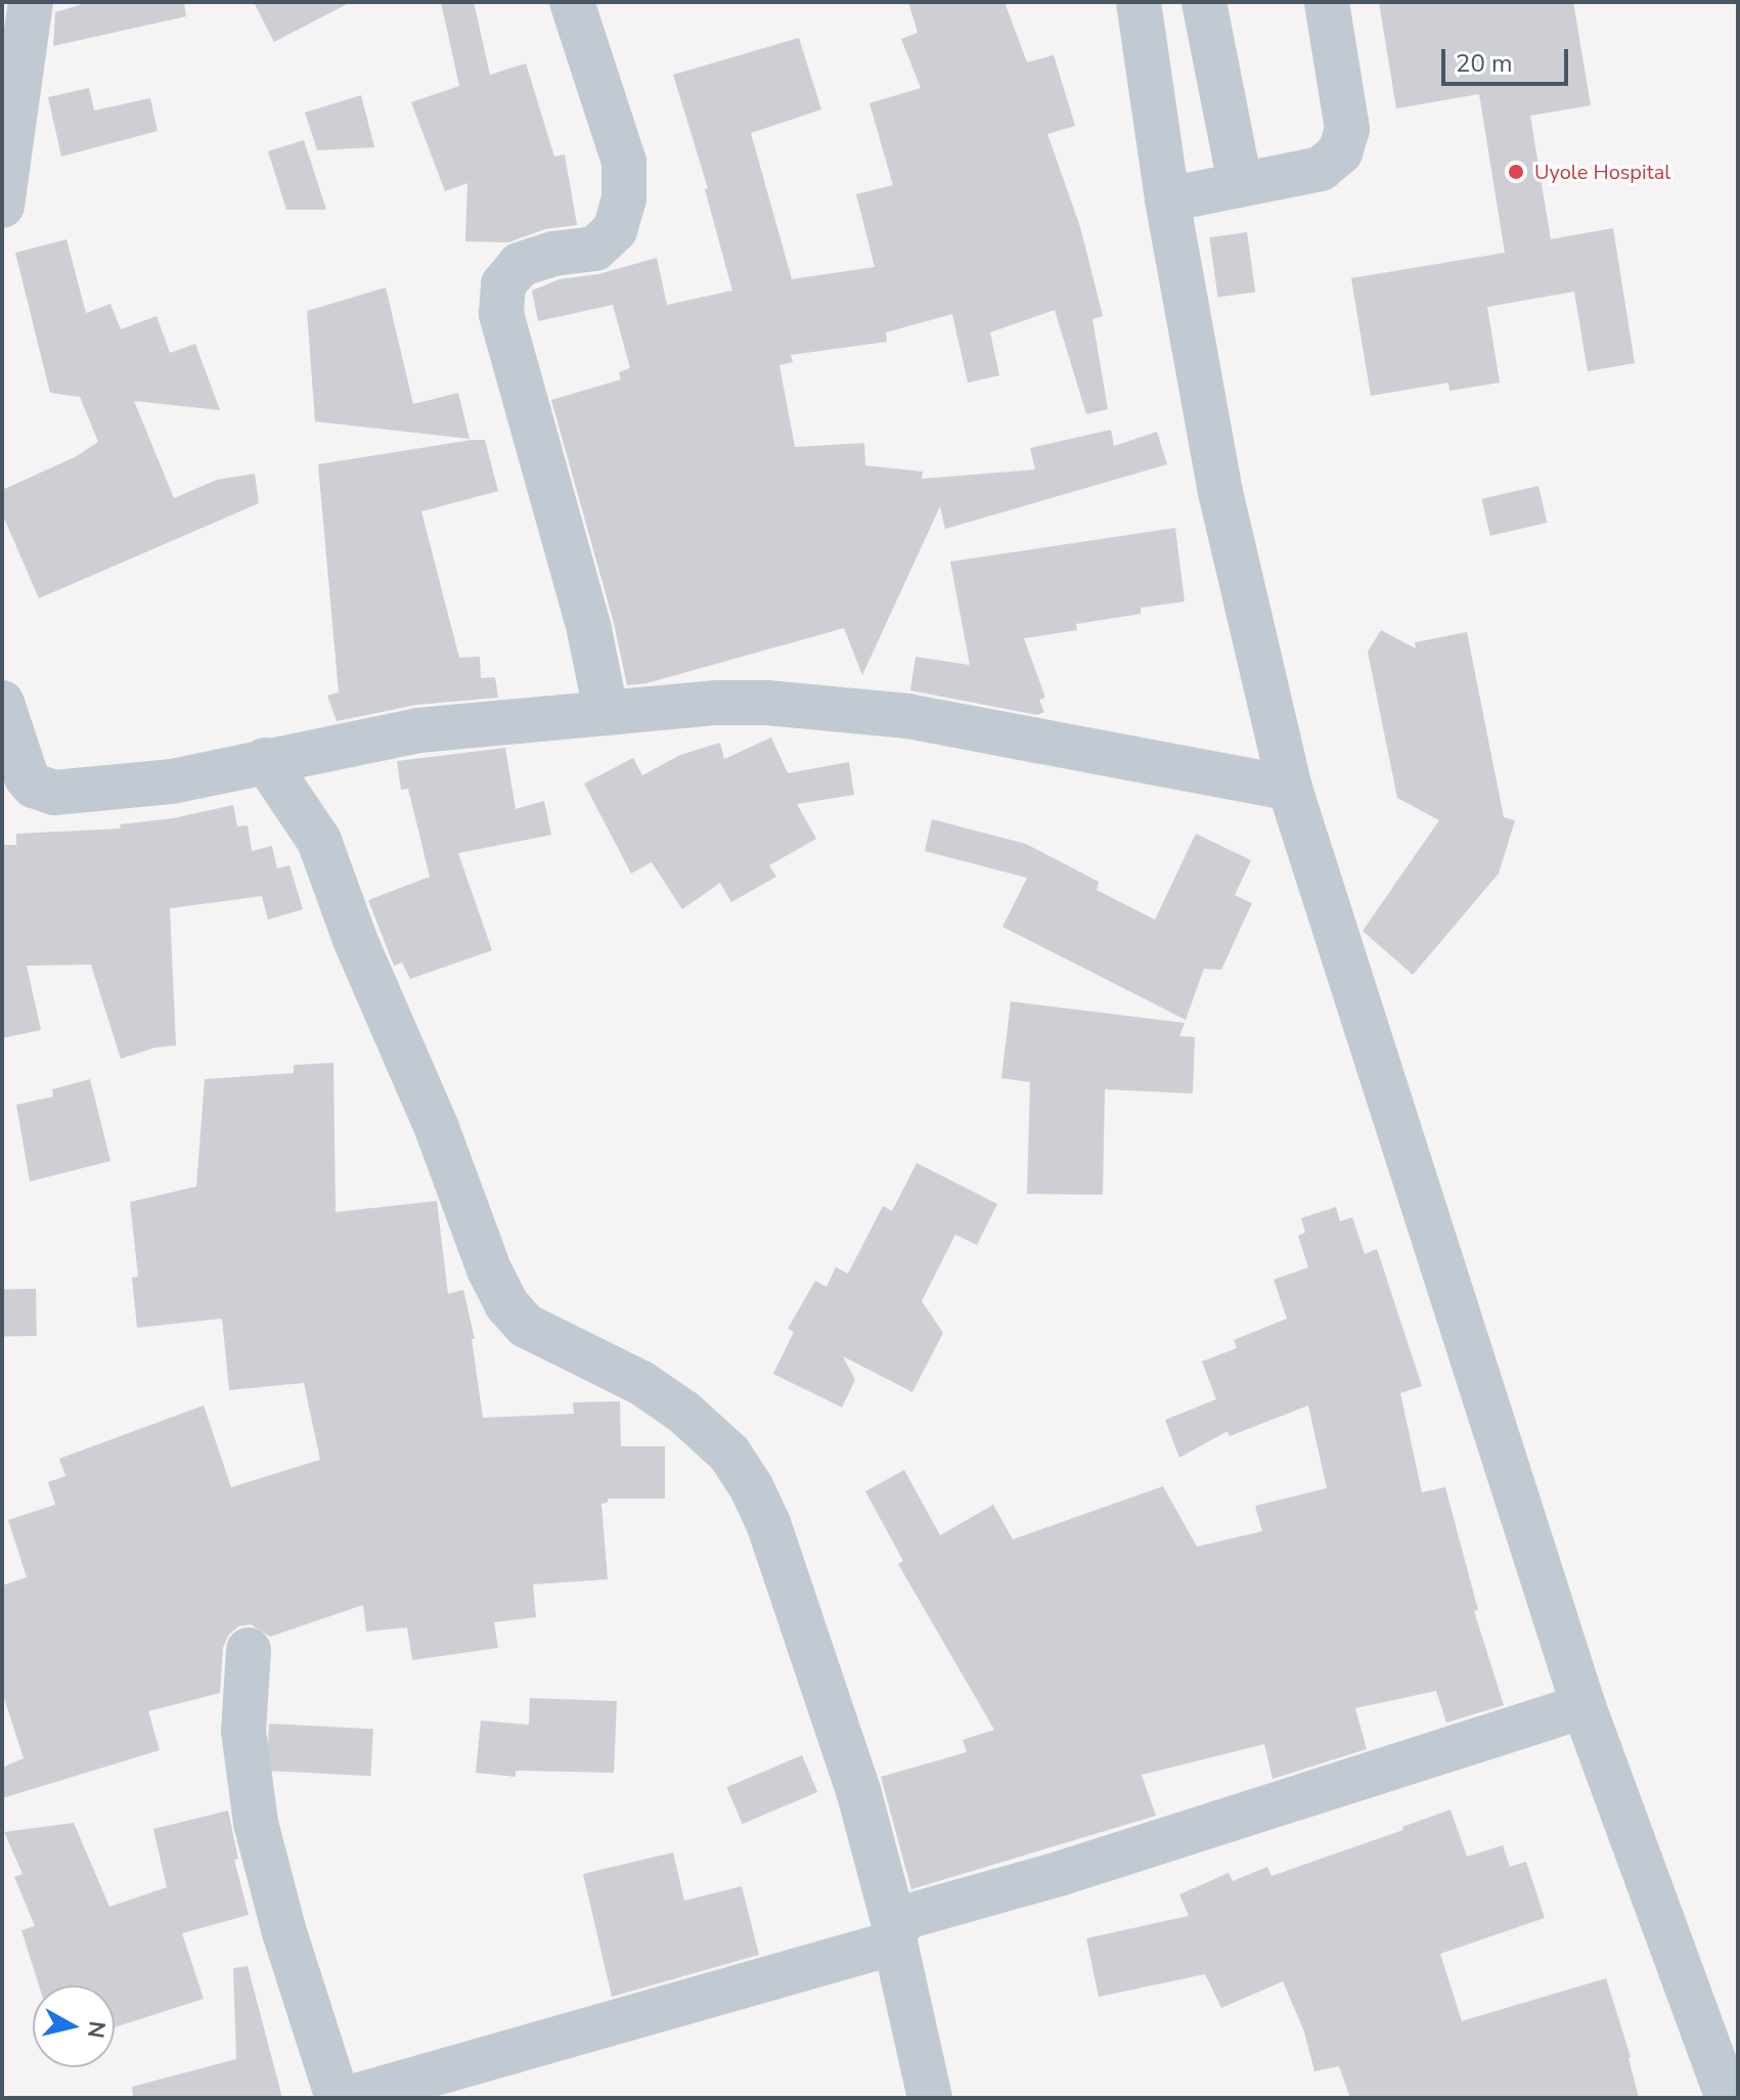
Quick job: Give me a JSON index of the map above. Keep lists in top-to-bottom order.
{
  "places": ["Uyole Hospital"],
  "scale_bar": "20 m",
  "north": "right"
}
